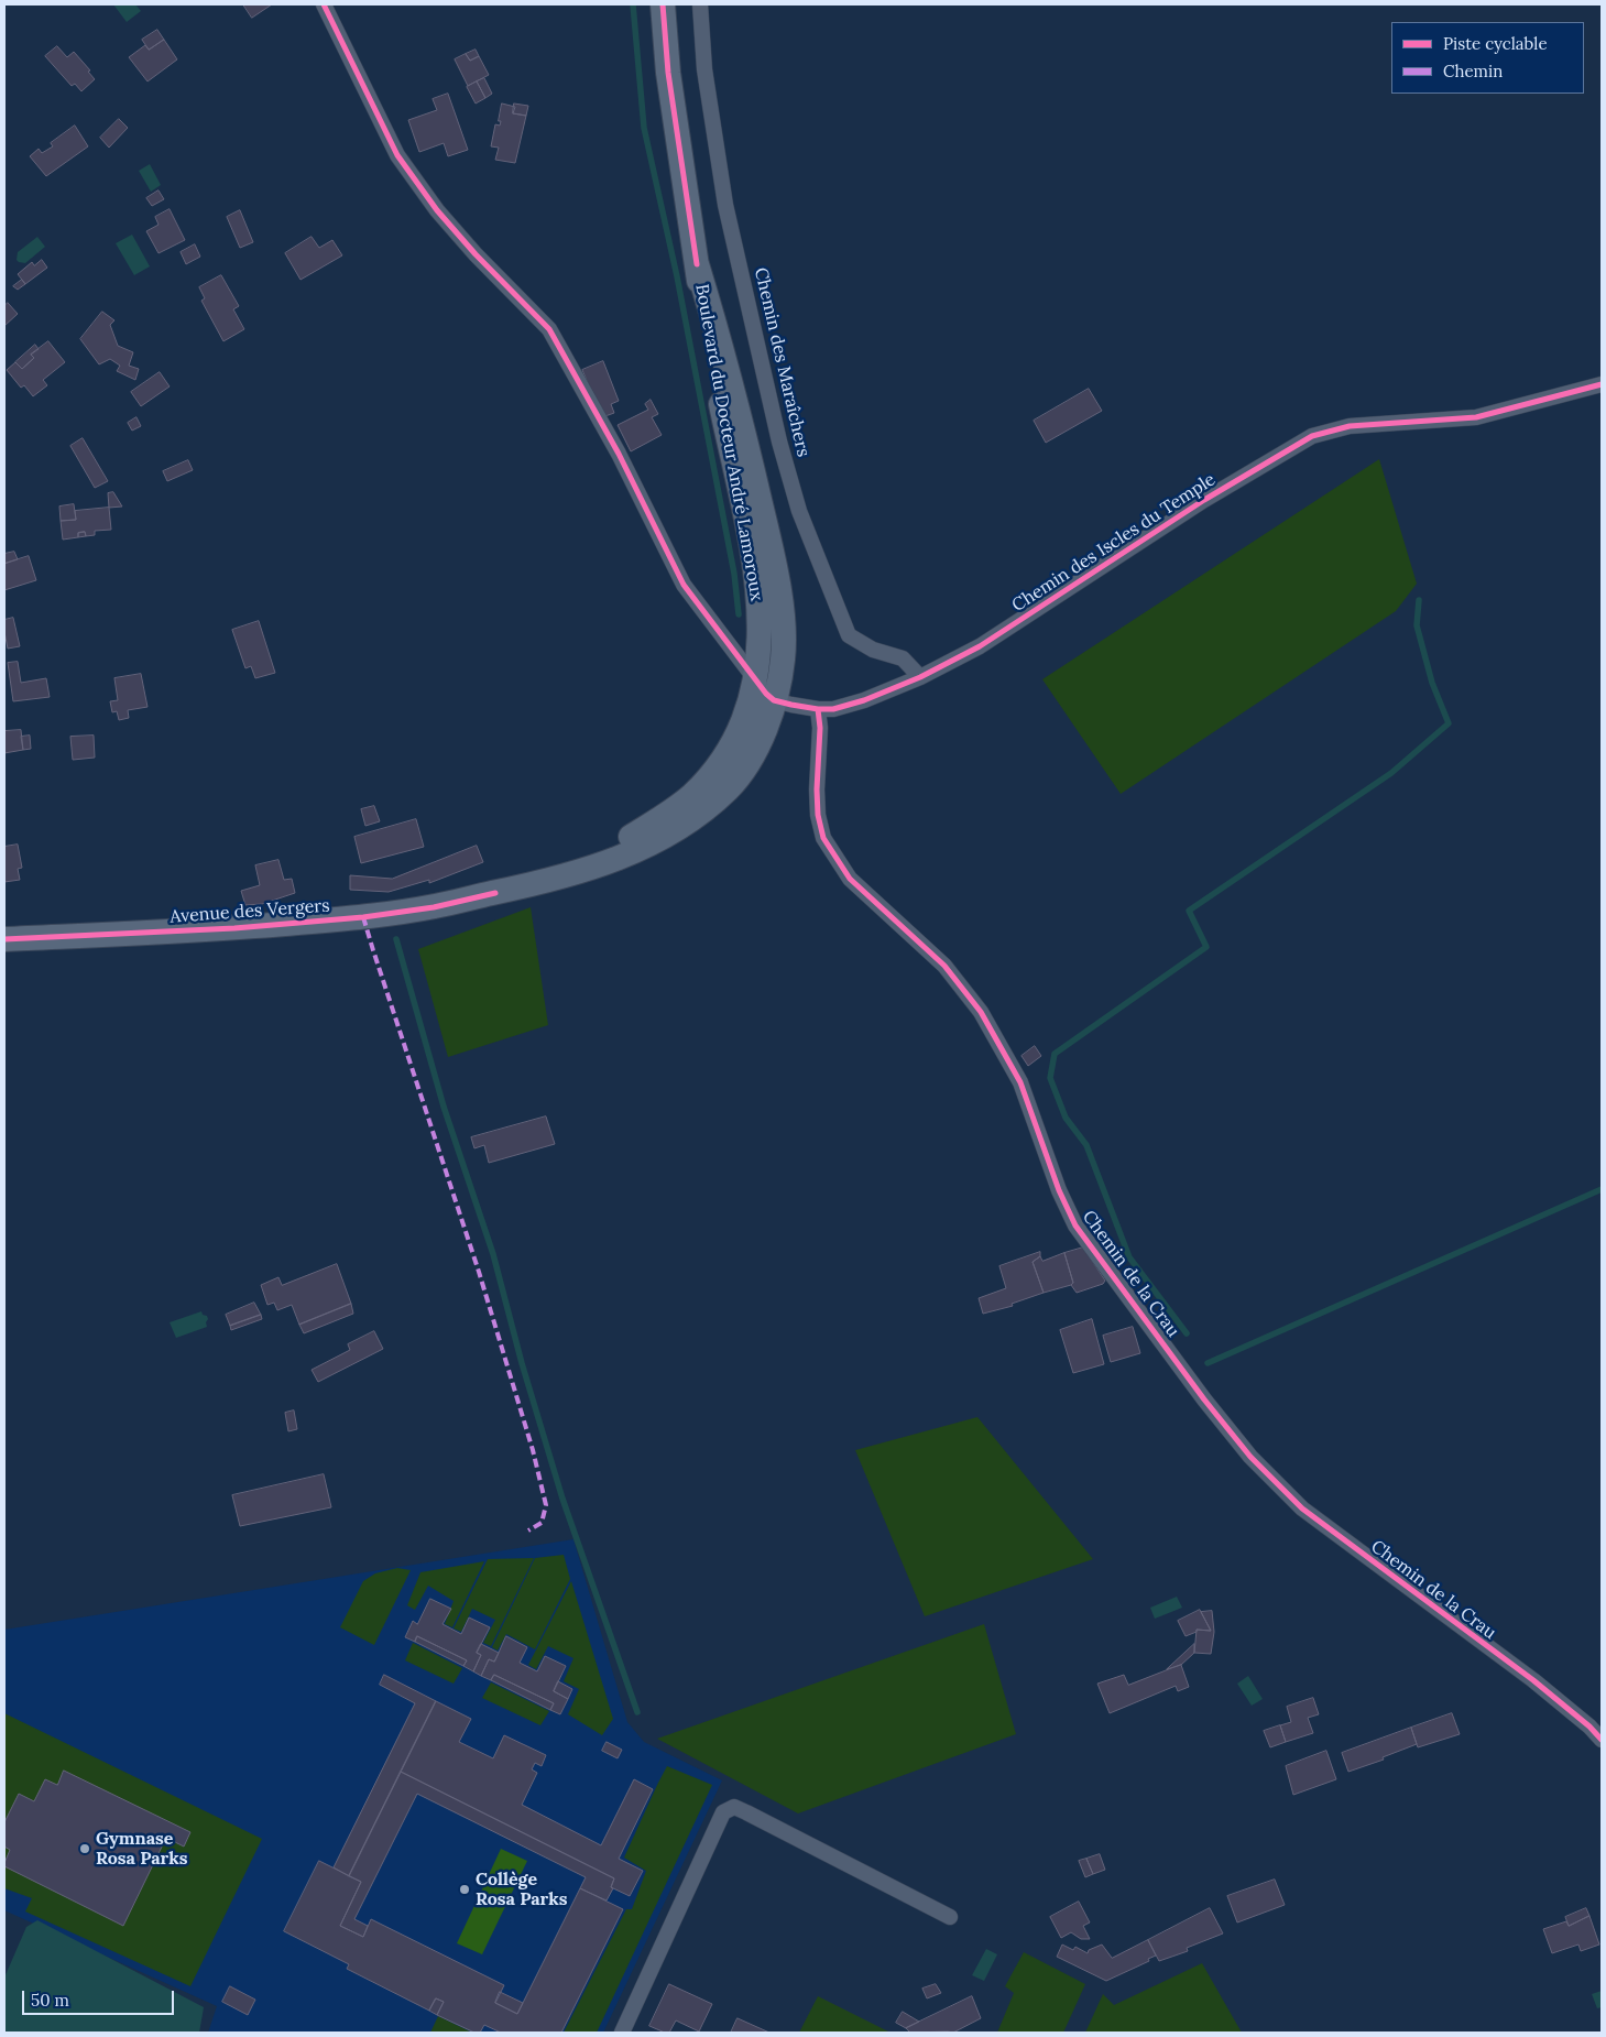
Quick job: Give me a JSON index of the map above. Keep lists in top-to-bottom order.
{
  "streets": {
    "main road": ["Boulevard du Docteur André Lamoroux", "Avenue des Vergers"],
    "street": ["Chemin des Maraîchers", "Chemin des Iscles du Temple", "Chemin de la Crau"]
  },
  "crossings": [
    ["Chemin des Maraîchers", "Chemin des Iscles du Temple"],
    ["Boulevard du Docteur André Lamoroux", "Chemin des Iscles du Temple"],
    ["Boulevard du Docteur André Lamoroux", "Avenue des Vergers"],
    ["Chemin des Iscles du Temple", "Chemin de la Crau"]
  ],
  "places": ["Gymnase Rosa Parks", "Collège Rosa Parks"],
  "legend": ["Piste cyclable", "Chemin"],
  "scale_bar": "50 m"
}
